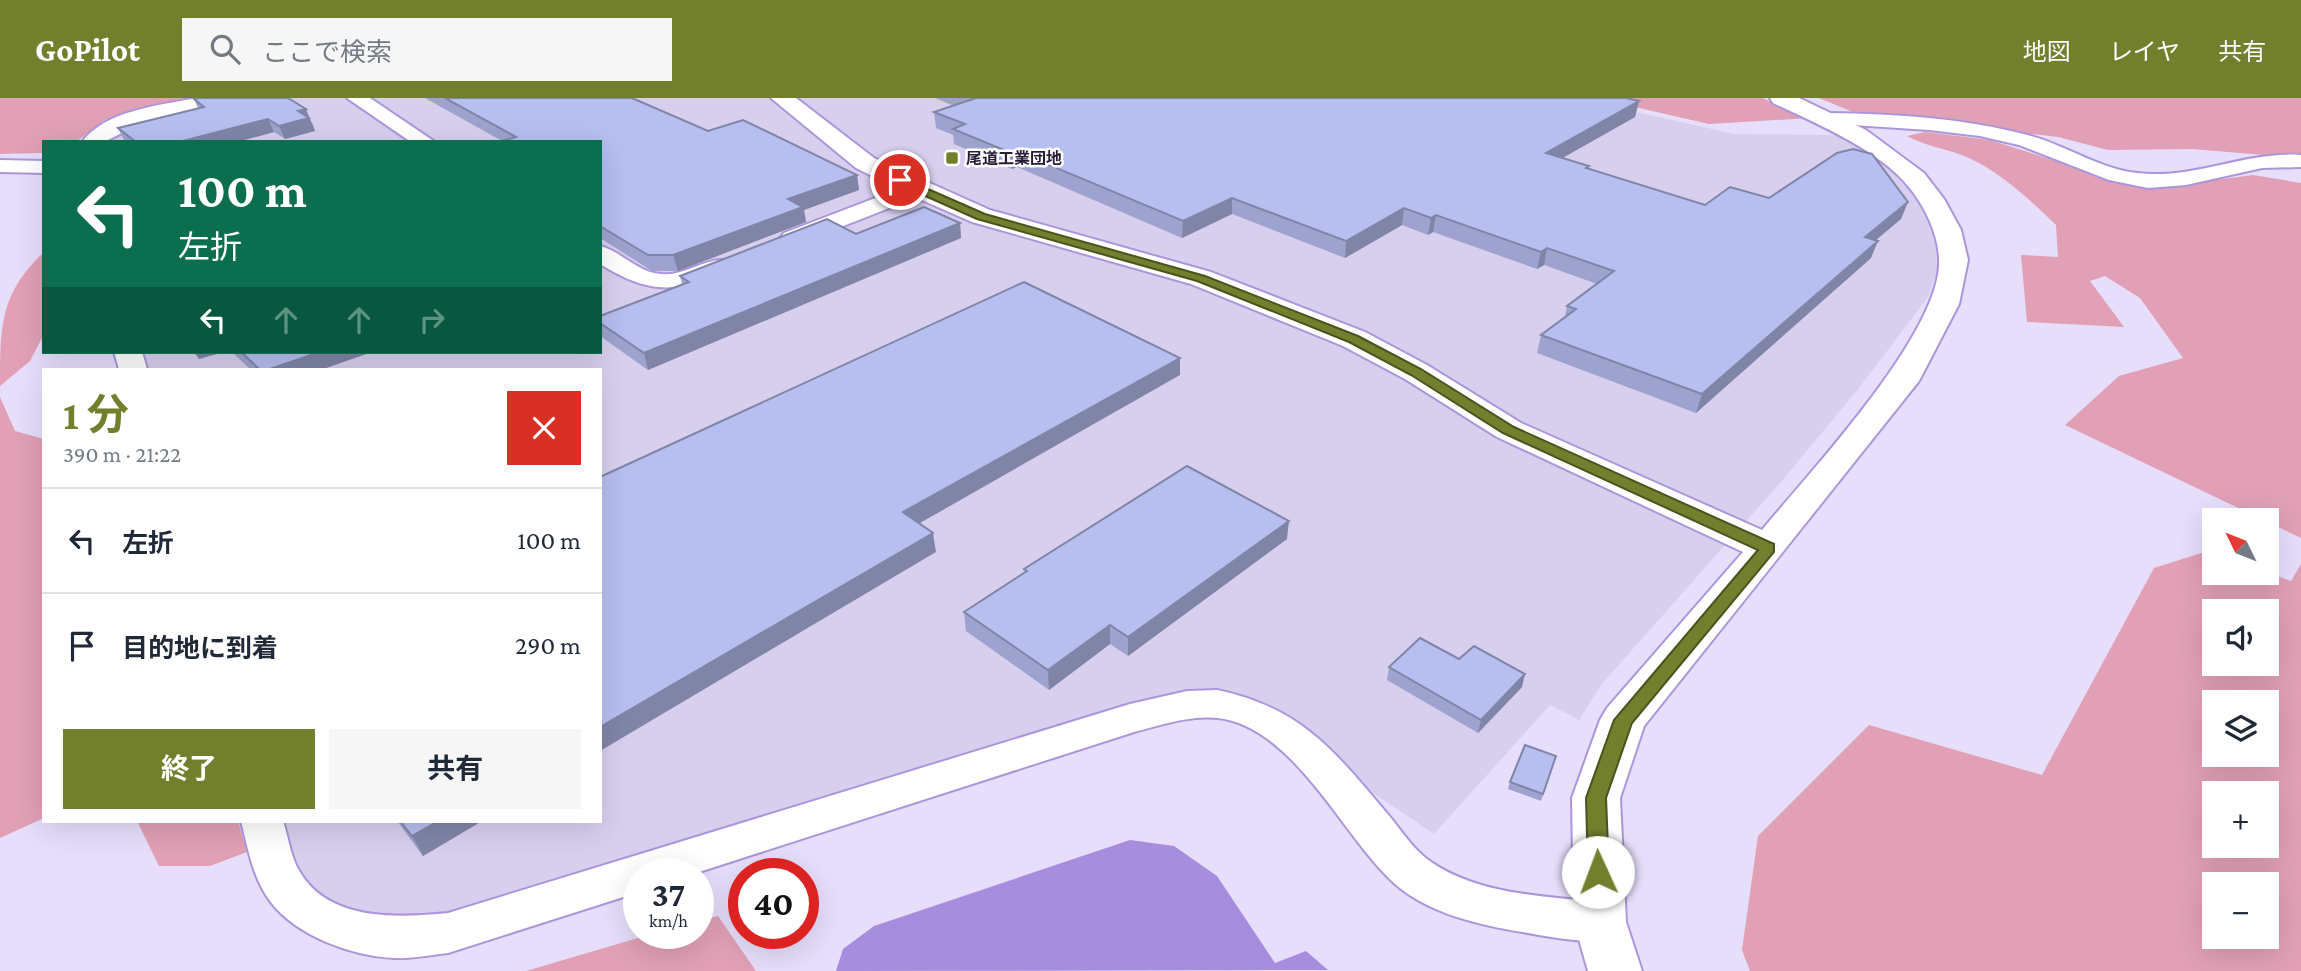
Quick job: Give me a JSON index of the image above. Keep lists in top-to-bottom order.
{
  "places": {
    "transit": ["尾道工業団地"]
  },
  "north": "top left",
  "page": {
    "header": "GoPilot",
    "search": "ここで検索",
    "nav": ["地図", "レイヤ", "共有"],
    "turn": ["100 m", "左折"],
    "heading": ["1 分", "390 m · 21:22"],
    "list": [
      {
        "name": "左折",
        "value": "100 m"
      },
      {
        "name": "目的地に到着",
        "value": "290 m"
      }
    ],
    "map_buttons": ["+", "−"],
    "buttons": ["終了", "共有"],
    "speed": "37 km/h",
    "limit": "40"
  }
}
